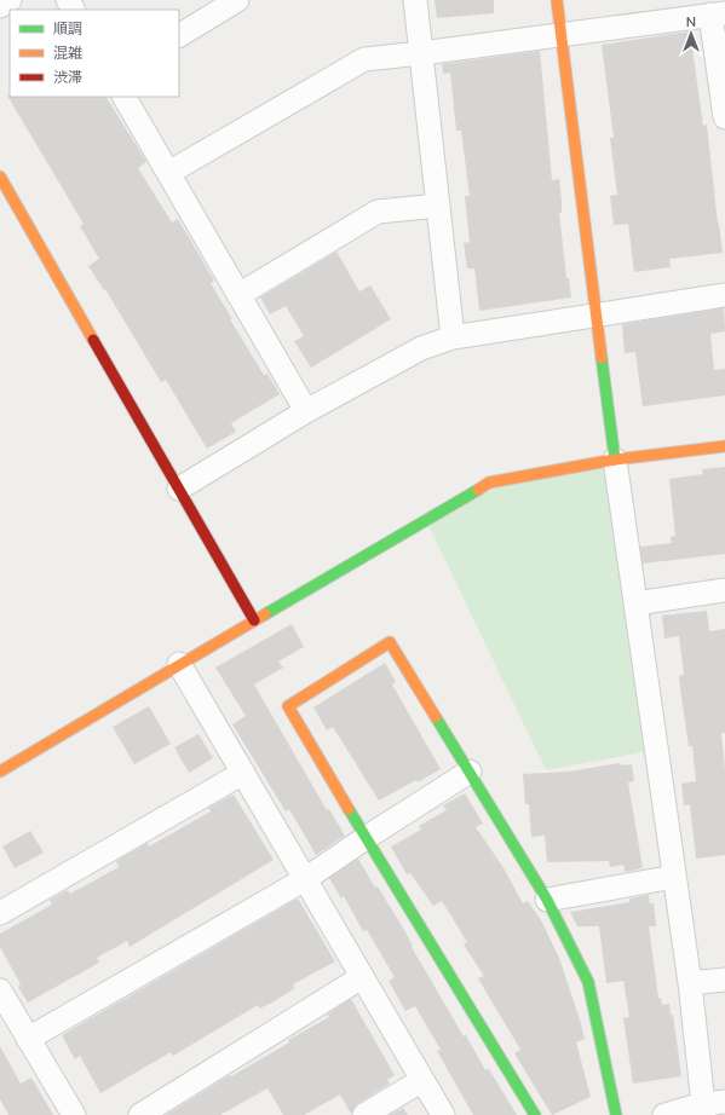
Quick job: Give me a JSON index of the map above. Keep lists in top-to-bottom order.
{
  "legend": ["順調", "混雑", "渋滞"],
  "north": "top"
}
